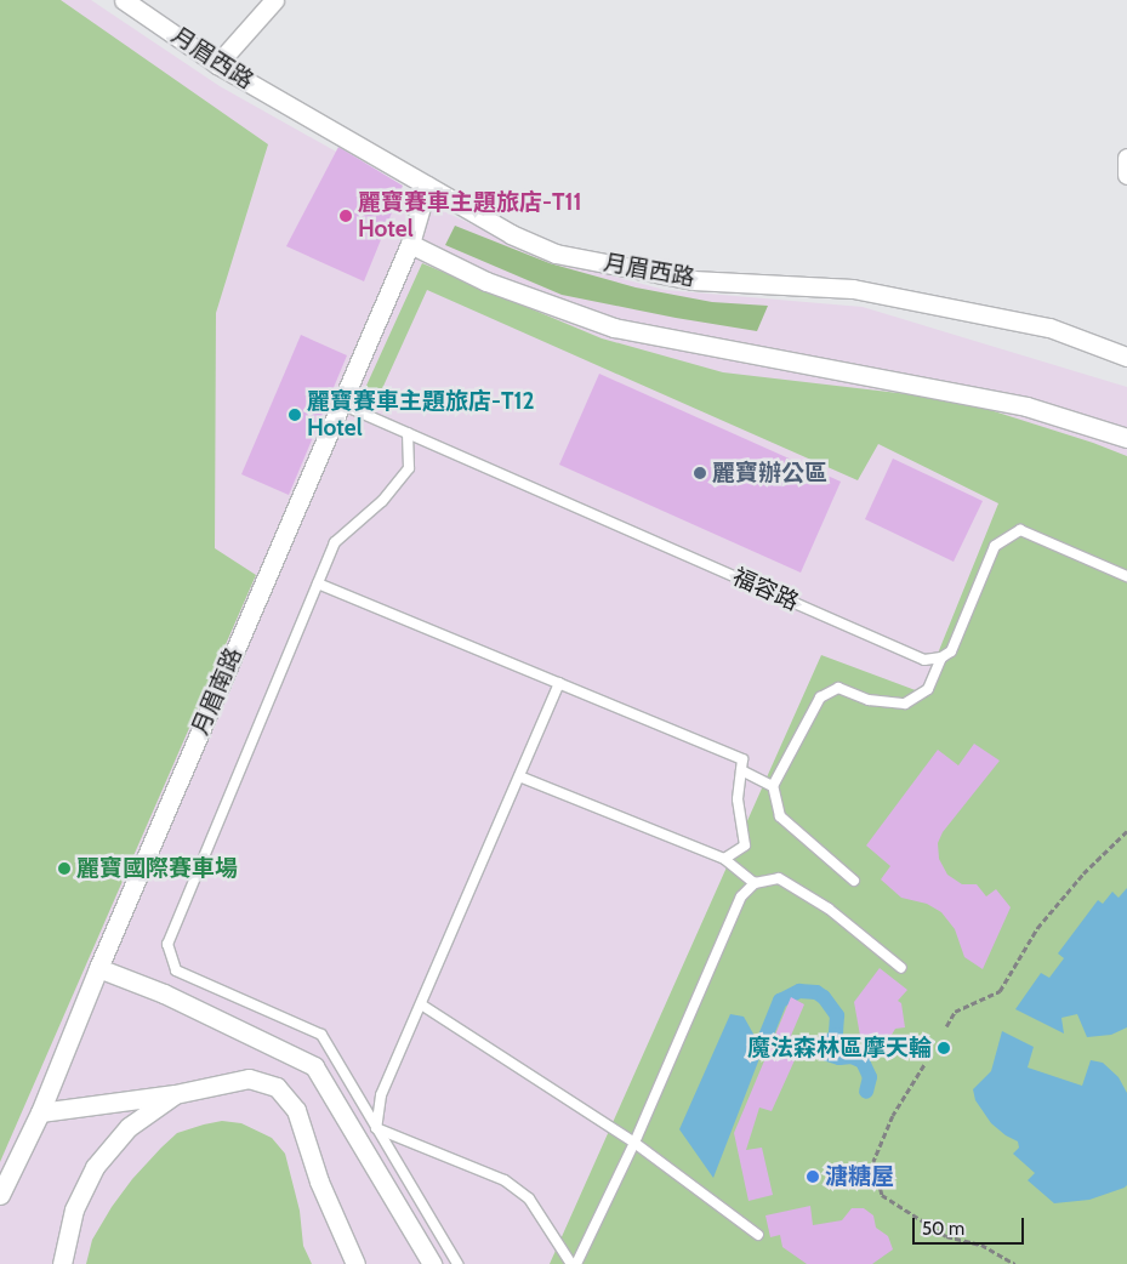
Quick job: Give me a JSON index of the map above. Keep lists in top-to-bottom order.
{
  "streets": {
    "street": ["月眉西路", "月眉南路"],
    "lane": ["福容路"]
  },
  "crossings": [
    ["月眉西路", "月眉南路"],
    ["福容路", "月眉南路"]
  ],
  "places": [
    "麗寶賽車主題旅店-T11 Hotel",
    "麗寶賽車主題旅店-T12 Hotel",
    "麗寶辦公區",
    "麗寶國際賽車場",
    "魔法森林區摩天輪",
    "溏糖屋"
  ],
  "scale_bar": "50 m"
}
